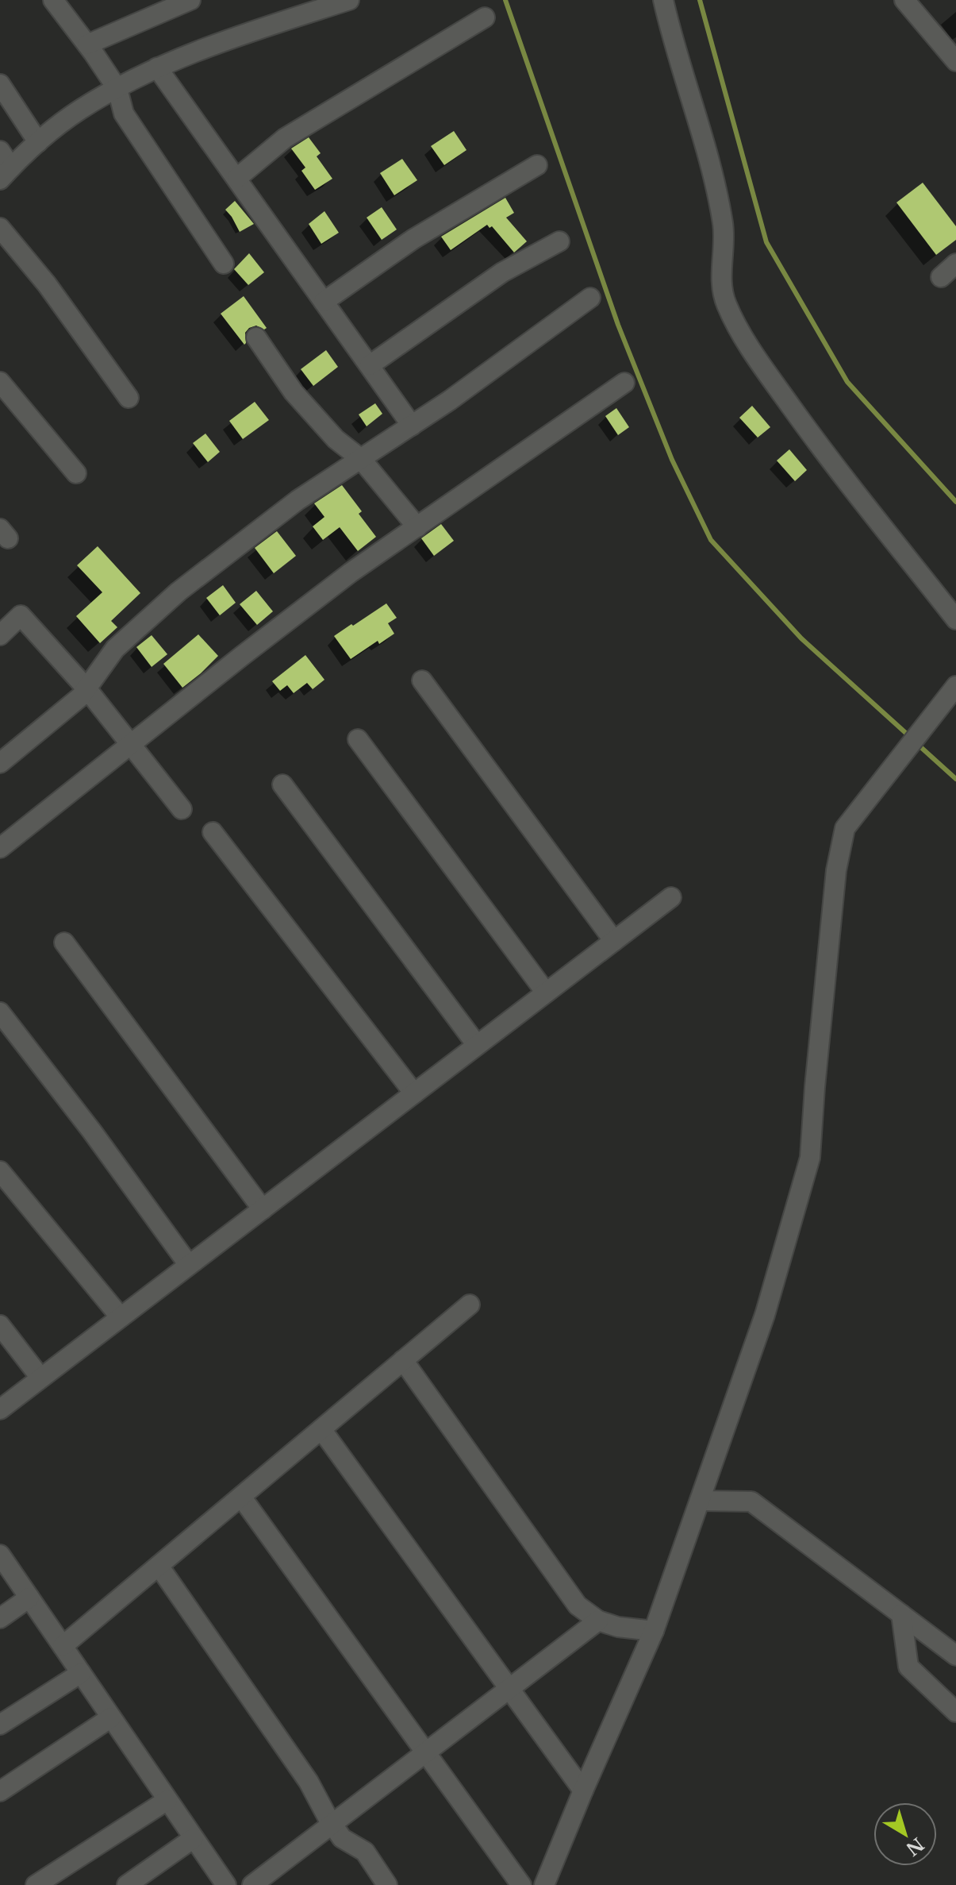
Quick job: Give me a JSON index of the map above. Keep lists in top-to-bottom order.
{
  "north": "bottom right"
}
